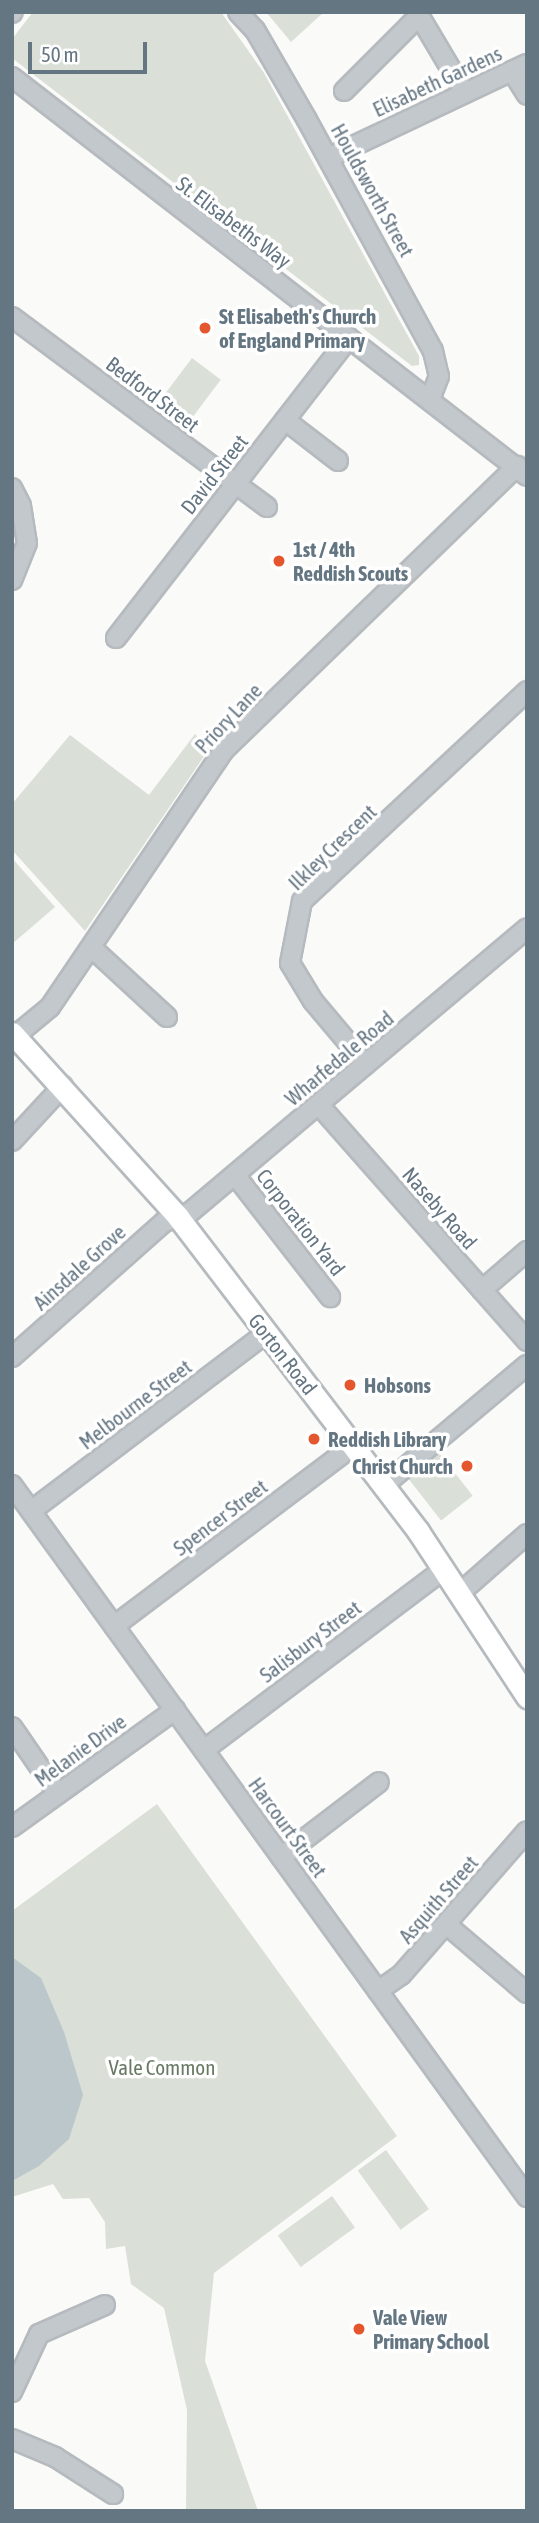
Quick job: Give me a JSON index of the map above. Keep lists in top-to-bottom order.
{
  "streets": {
    "main road": ["Gorton Road"],
    "street": [
      "Elisabeth Gardens",
      "Houldsworth Street",
      "St. Elisabeths Way",
      "Bedford Street",
      "David Street",
      "Priory Lane",
      "Ilkley Crescent",
      "Wharfedale Road",
      "Naseby Road",
      "Corporation Yard",
      "Ainsdale Grove",
      "Melbourne Street",
      "Spencer Street",
      "Salisbury Street",
      "Melanie Drive",
      "Harcourt Street",
      "Asquith Street"
    ]
  },
  "crossings": [
    ["Elisabeth Gardens", "Houldsworth Street"],
    ["Houldsworth Street", "St. Elisabeths Way"],
    ["St. Elisabeths Way", "David Street"],
    ["St. Elisabeths Way", "Priory Lane"],
    ["Bedford Street", "David Street"],
    ["Priory Lane", "Gorton Road"],
    ["Ilkley Crescent", "Wharfedale Road"],
    ["Wharfedale Road", "Naseby Road"],
    ["Wharfedale Road", "Corporation Yard"],
    ["Wharfedale Road", "Ainsdale Grove"],
    ["Wharfedale Road", "Gorton Road"],
    ["Ainsdale Grove", "Gorton Road"],
    ["Gorton Road", "Melbourne Street"],
    ["Gorton Road", "Spencer Street"],
    ["Gorton Road", "Salisbury Street"],
    ["Melbourne Street", "Harcourt Street"],
    ["Spencer Street", "Harcourt Street"],
    ["Salisbury Street", "Harcourt Street"],
    ["Melanie Drive", "Harcourt Street"],
    ["Harcourt Street", "Asquith Street"]
  ],
  "parks": ["Vale Common"],
  "places": [
    "St Elisabeth's Church of England Primary",
    "1st / 4th Reddish Scouts",
    "Hobsons",
    "Reddish Library",
    "Christ Church",
    "Vale View Primary School"
  ],
  "scale_bar": "50 m"
}
